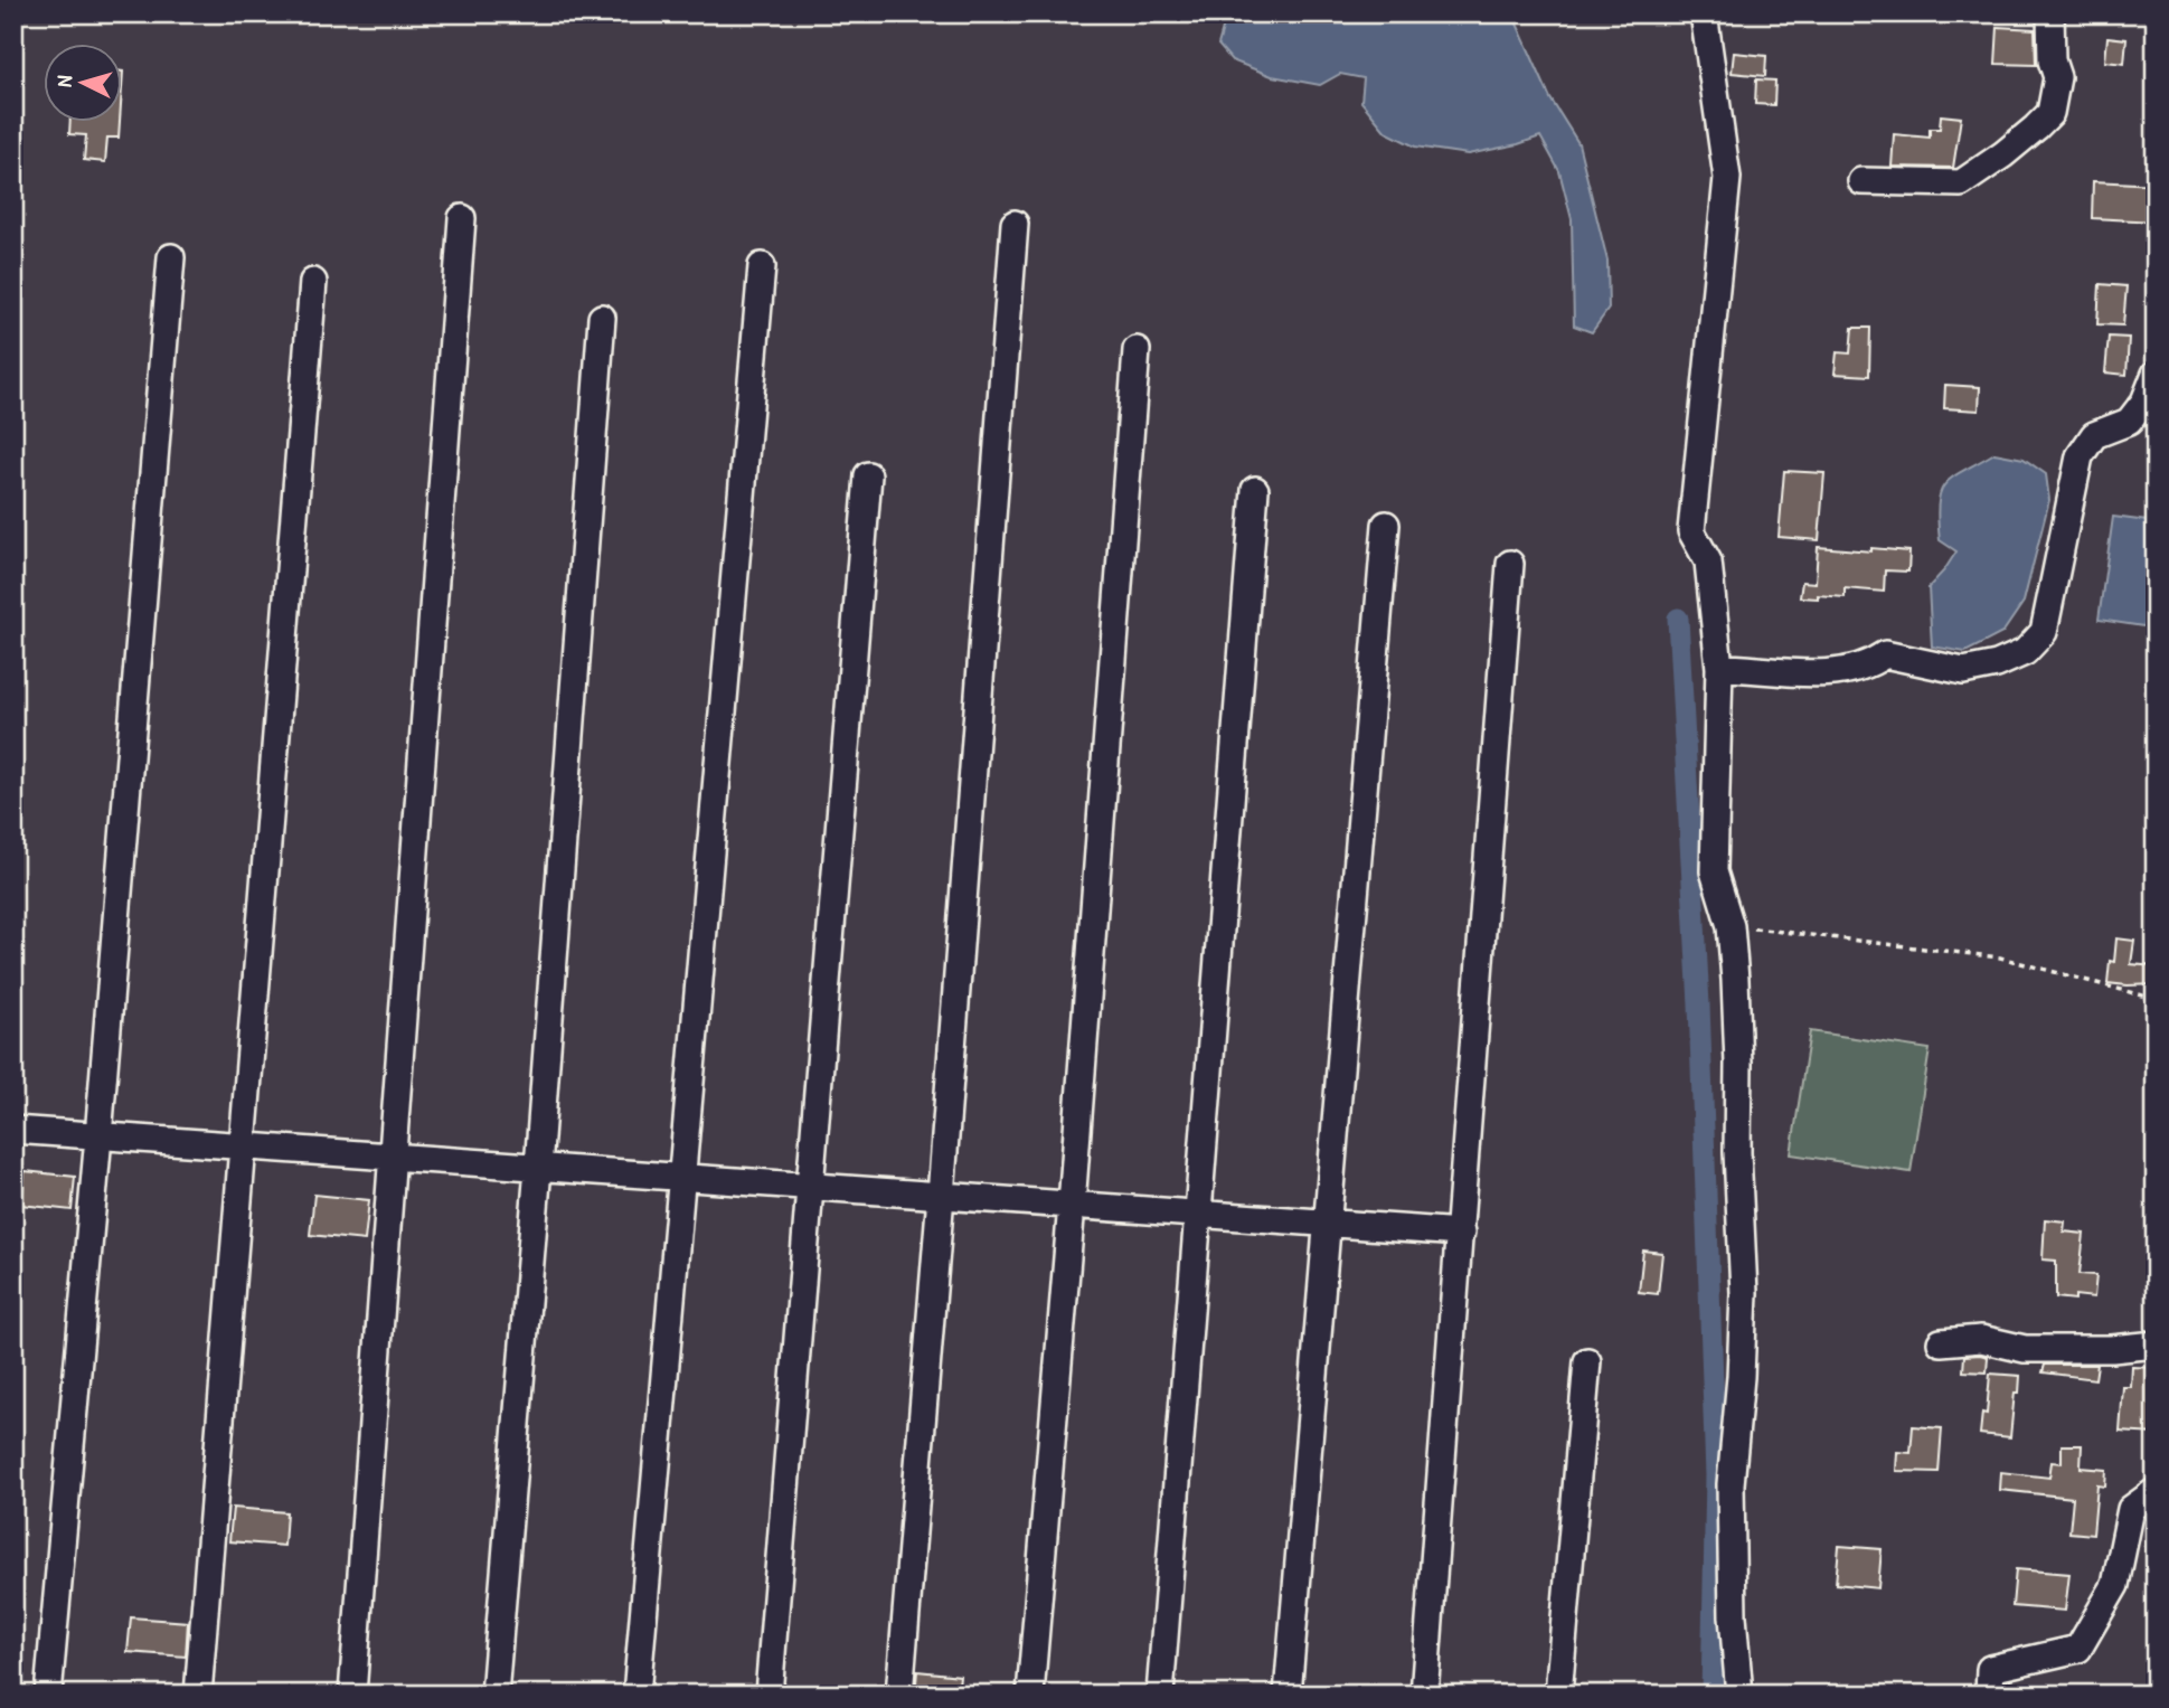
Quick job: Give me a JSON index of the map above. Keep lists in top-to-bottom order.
{
  "north": "left"
}
